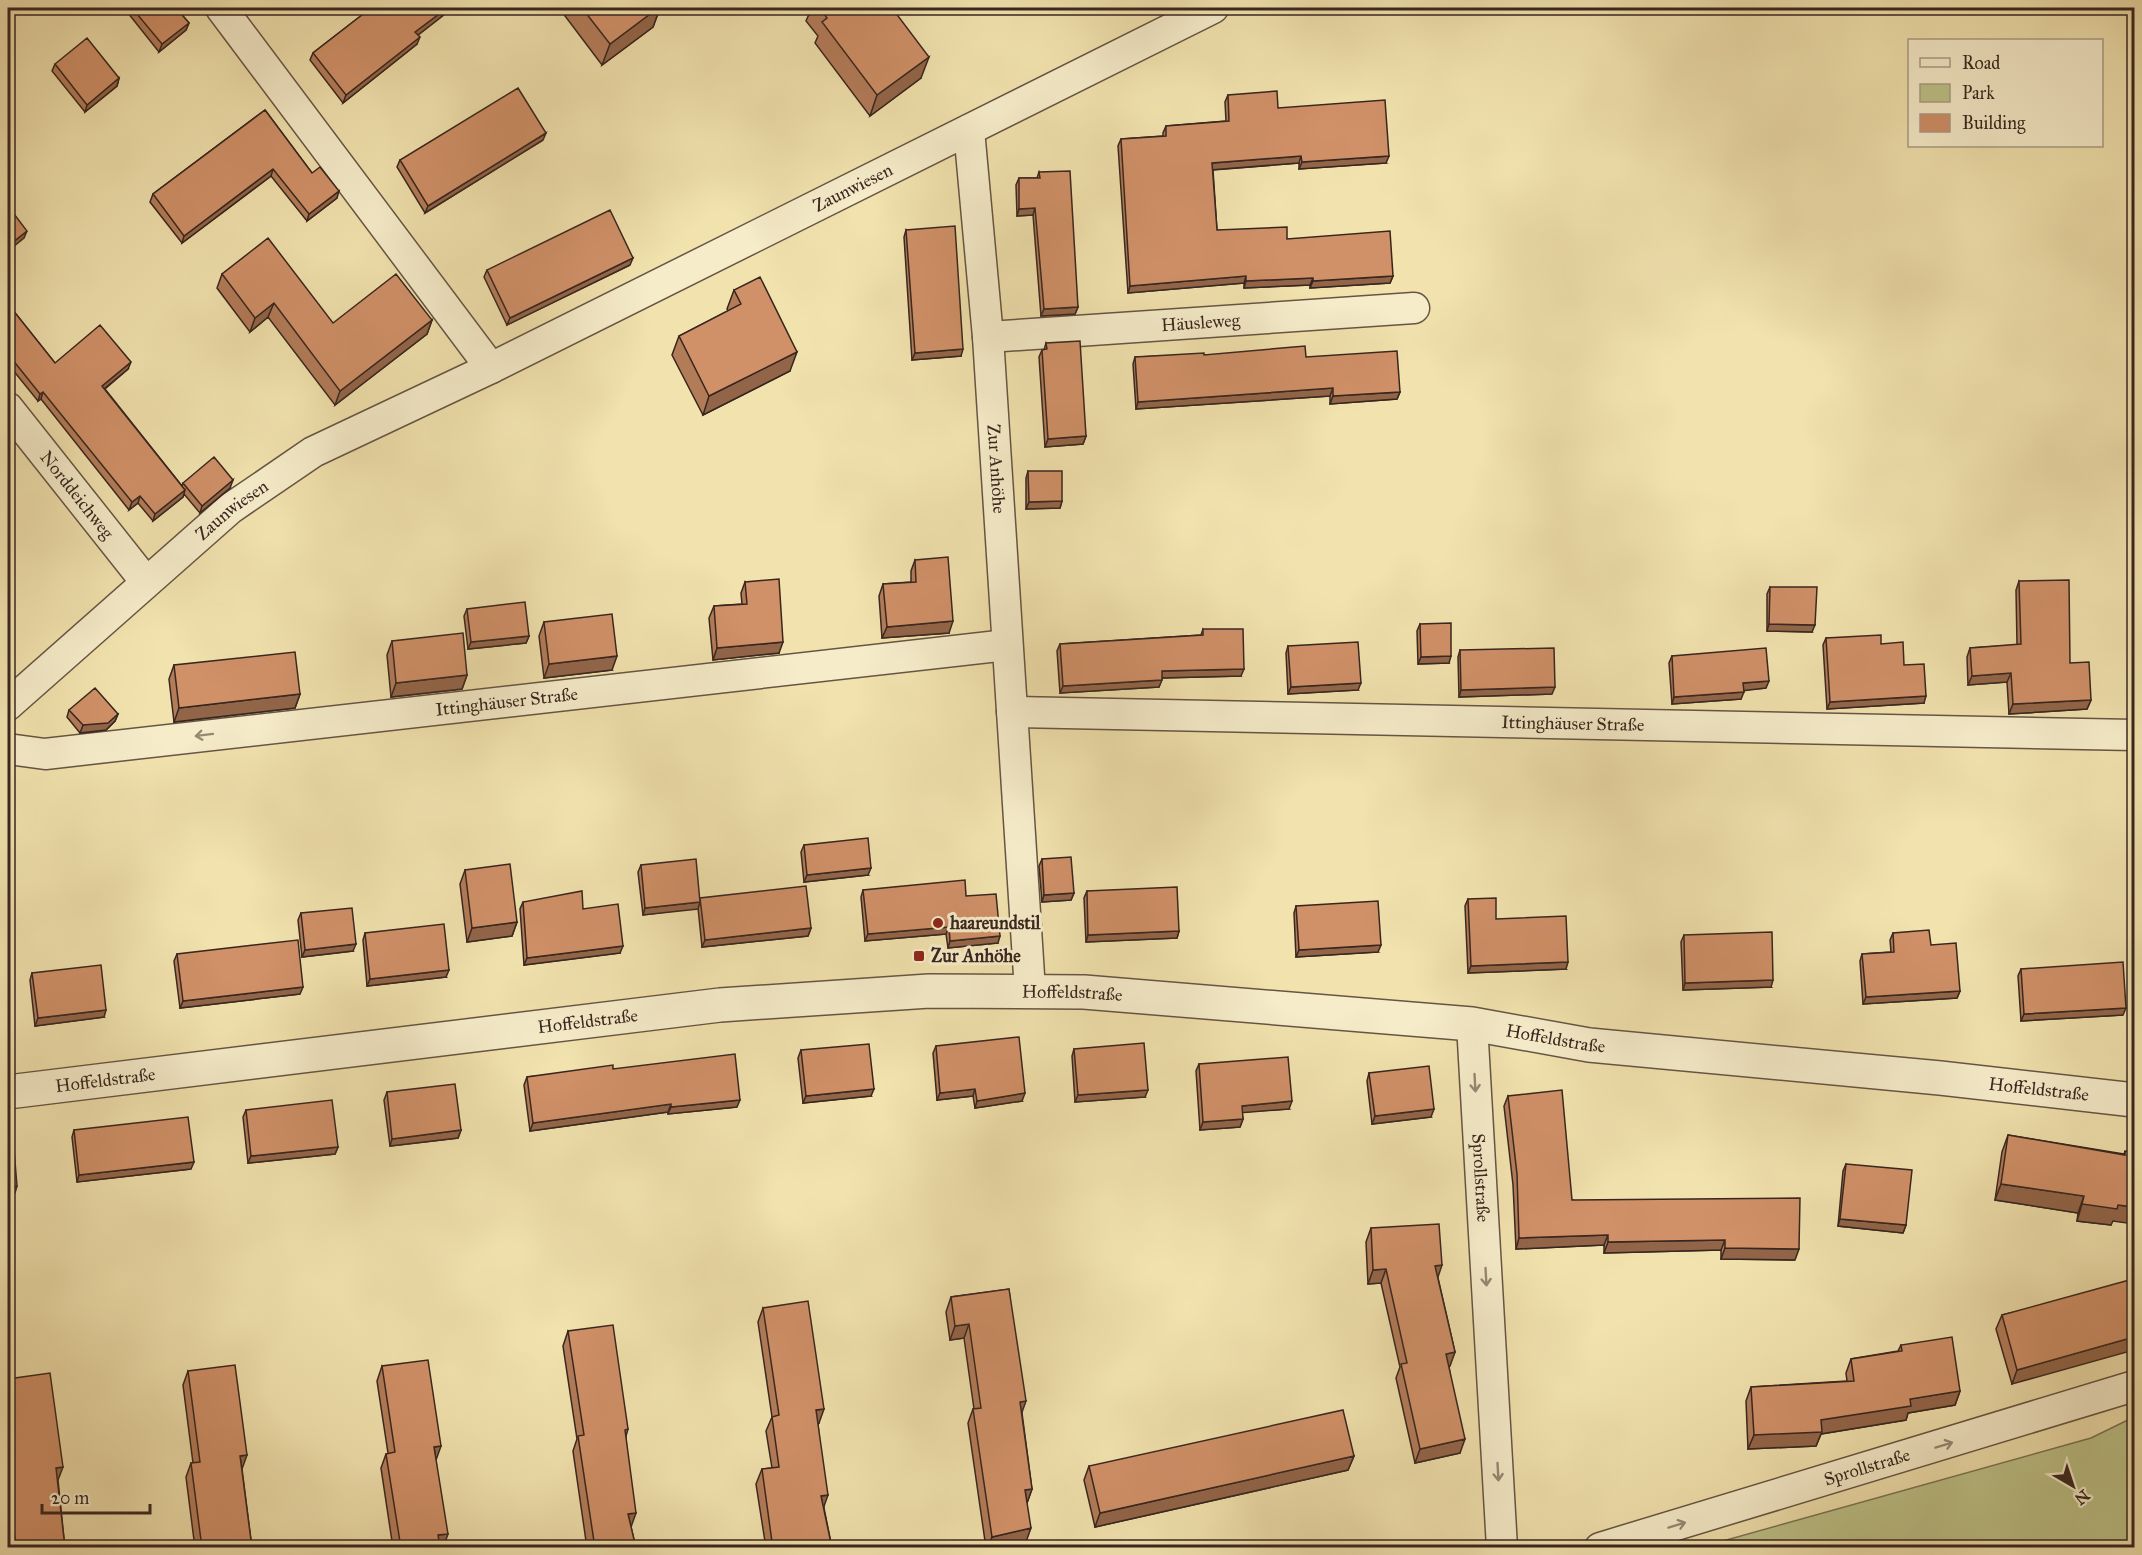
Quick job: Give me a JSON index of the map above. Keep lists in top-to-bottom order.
{
  "streets": {
    "street": [
      "Zaunwiesen",
      "Häusleweg",
      "Zur Anhöhe",
      "Norddeichweg",
      "Ittinghäuser Straße",
      "Hoffeldstraße",
      "Sprollstraße"
    ]
  },
  "crossings": [
    ["Zaunwiesen", "Zur Anhöhe"],
    ["Zaunwiesen", "Norddeichweg"],
    ["Häusleweg", "Zur Anhöhe"],
    ["Zur Anhöhe", "Ittinghäuser Straße"],
    ["Zur Anhöhe", "Hoffeldstraße"],
    ["Hoffeldstraße", "Sprollstraße"]
  ],
  "one_way": ["Ittinghäuser Straße"],
  "places": {
    "other": ["haareundstil"],
    "transit": ["Zur Anhöhe"]
  },
  "legend": ["Road", "Park", "Building"],
  "scale_bar": "20 m",
  "north": "bottom right"
}
